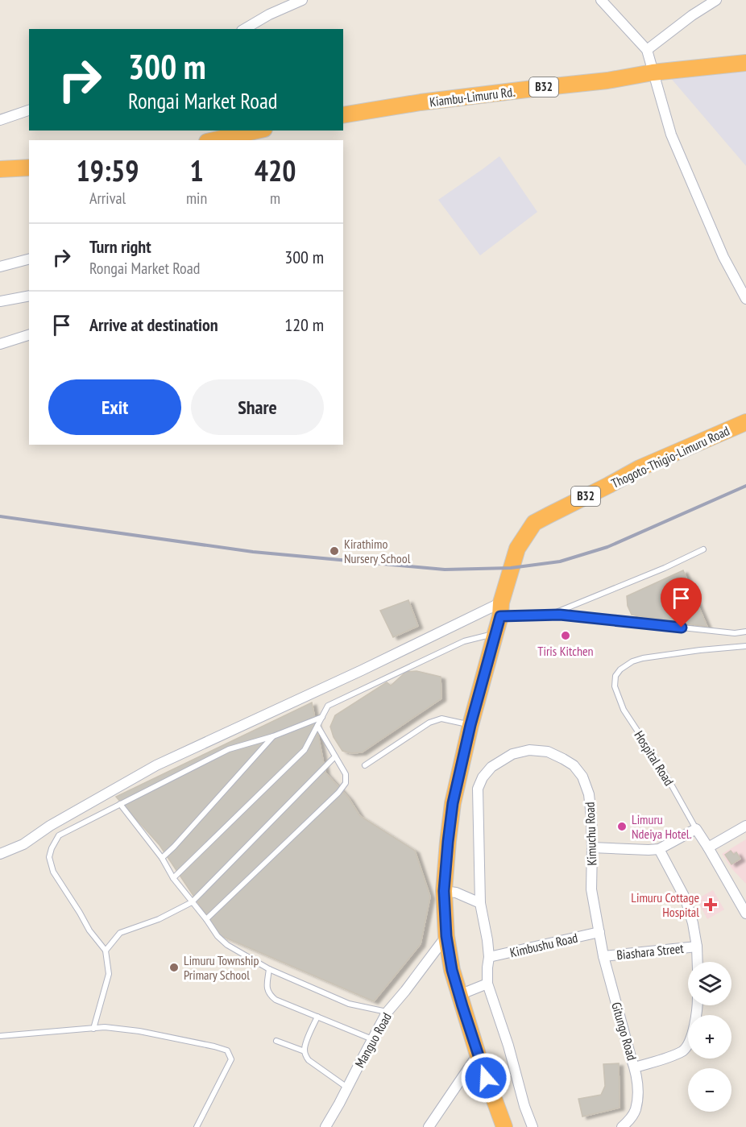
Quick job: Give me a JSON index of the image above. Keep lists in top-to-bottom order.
{
  "streets": {
    "highway": ["B32", "Kiambu-Limuru Rd.", "Thogoto-Thigio-Limuru Road"],
    "street": [
      "Hospital Road",
      "Kimuchu Road",
      "Kimbushu Road",
      "Biashara Street",
      "Gitungo Road",
      "Manguo Road"
    ]
  },
  "crossings": [
    ["Thogoto-Thigio-Limuru Road", "Manguo Road"],
    ["Kimuchu Road", "Kimbushu Road"],
    ["Kimuchu Road", "Gitungo Road"],
    ["Kimbushu Road", "Gitungo Road"],
    ["Biashara Street", "Gitungo Road"]
  ],
  "places": {
    "other": [
      "Kirathimo Nursery School",
      "Tiris Kitchen",
      "Limuru Ndeiya Hotel.",
      "Limuru Township Primary School"
    ],
    "health": ["Limuru Cottage Hospital"]
  },
  "page": {
    "turn": ["300 m", "Rongai Market Road"],
    "eta": [
      "19:59",
      "Arrival",
      "1",
      "min",
      "420",
      "m"
    ],
    "list": [
      {
        "name": "Turn right",
        "note": "Rongai Market Road",
        "value": "300 m"
      },
      {
        "name": "Arrive at destination",
        "value": "120 m"
      }
    ],
    "buttons": ["Exit", "Share"],
    "map_buttons": ["+", "−"]
  }
}
